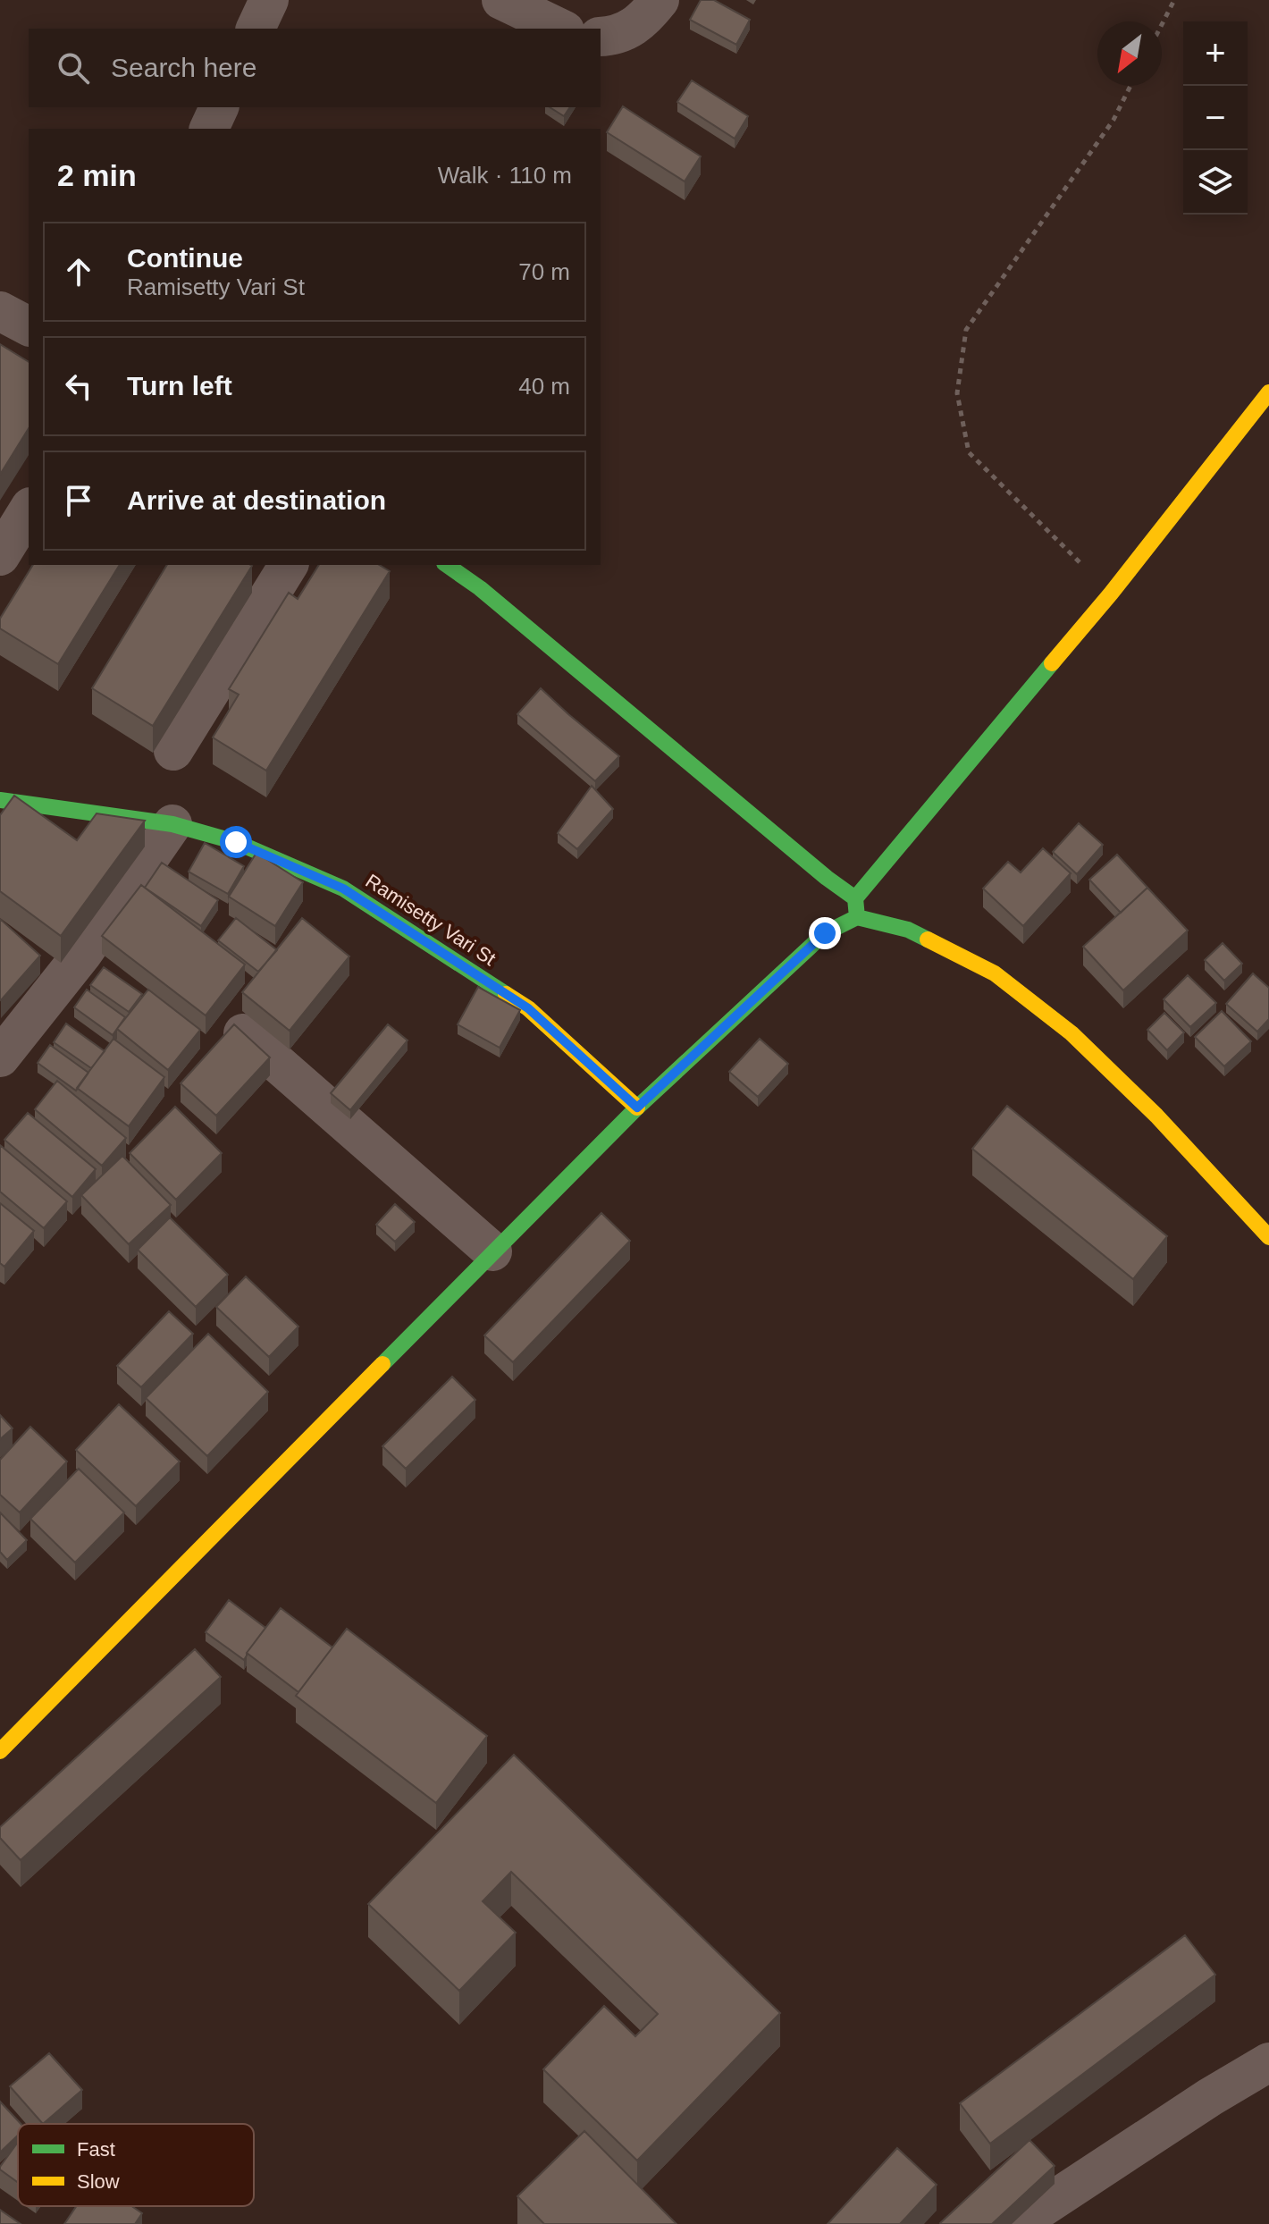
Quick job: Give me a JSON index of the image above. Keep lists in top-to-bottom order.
{
  "streets": {
    "street": ["Ramisetty Vari St"]
  },
  "legend": ["Fast", "Slow"],
  "north": "bottom left",
  "page": {
    "map_buttons": ["+", "−"],
    "search": "Search here",
    "heading": ["2 min", "Walk · 110 m"],
    "list": [
      ["Continue", "Ramisetty Vari St", "70 m"],
      ["Turn left", "40 m"],
      "Arrive at destination"
    ]
  }
}
